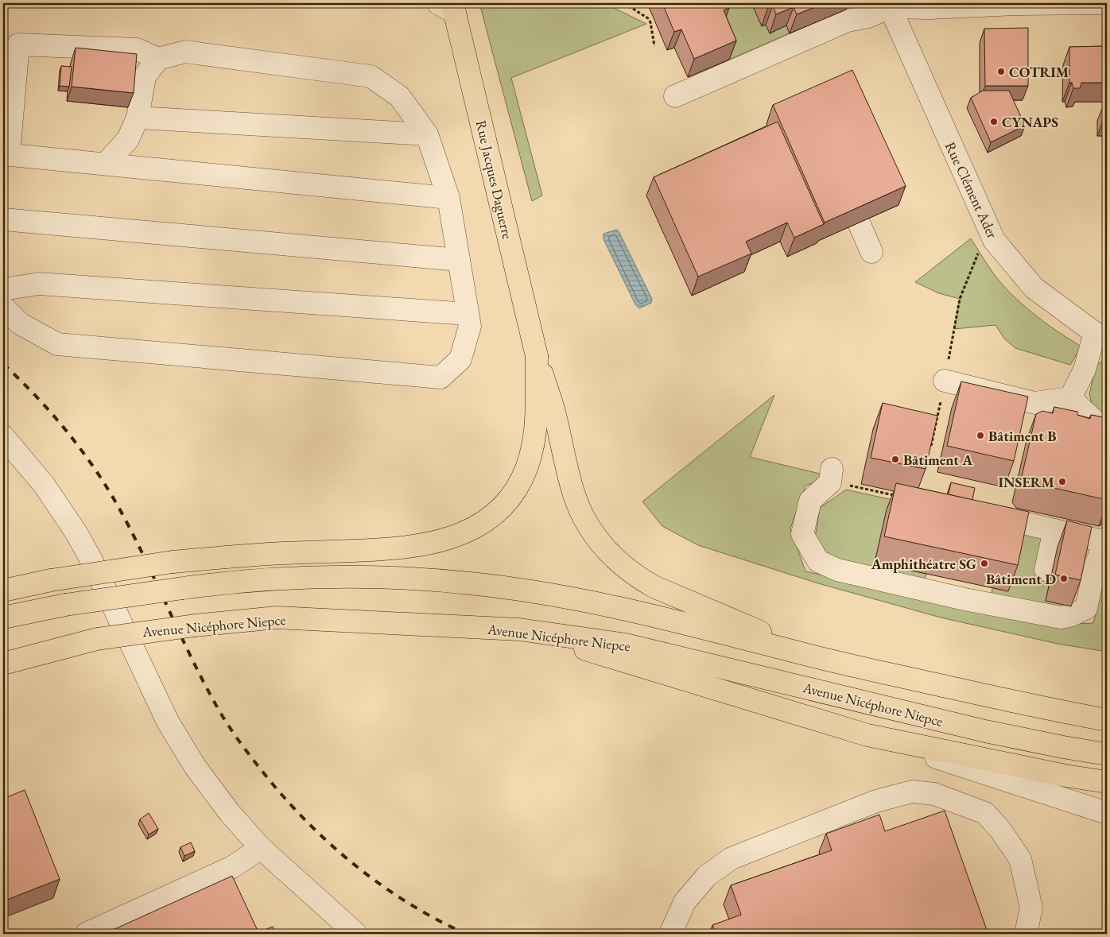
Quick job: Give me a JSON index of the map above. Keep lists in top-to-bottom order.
{
  "streets": {
    "main road": ["Rue Jacques Daguerre", "Avenue Nicéphore Niepce"],
    "street": ["Rue Clément Ader"]
  },
  "places": [
    "COTRIM",
    "CYNAPS",
    "Bâtiment B",
    "Bâtiment A",
    "INSERM",
    "Amphithéatre SG",
    "Bâtiment D"
  ]
}
